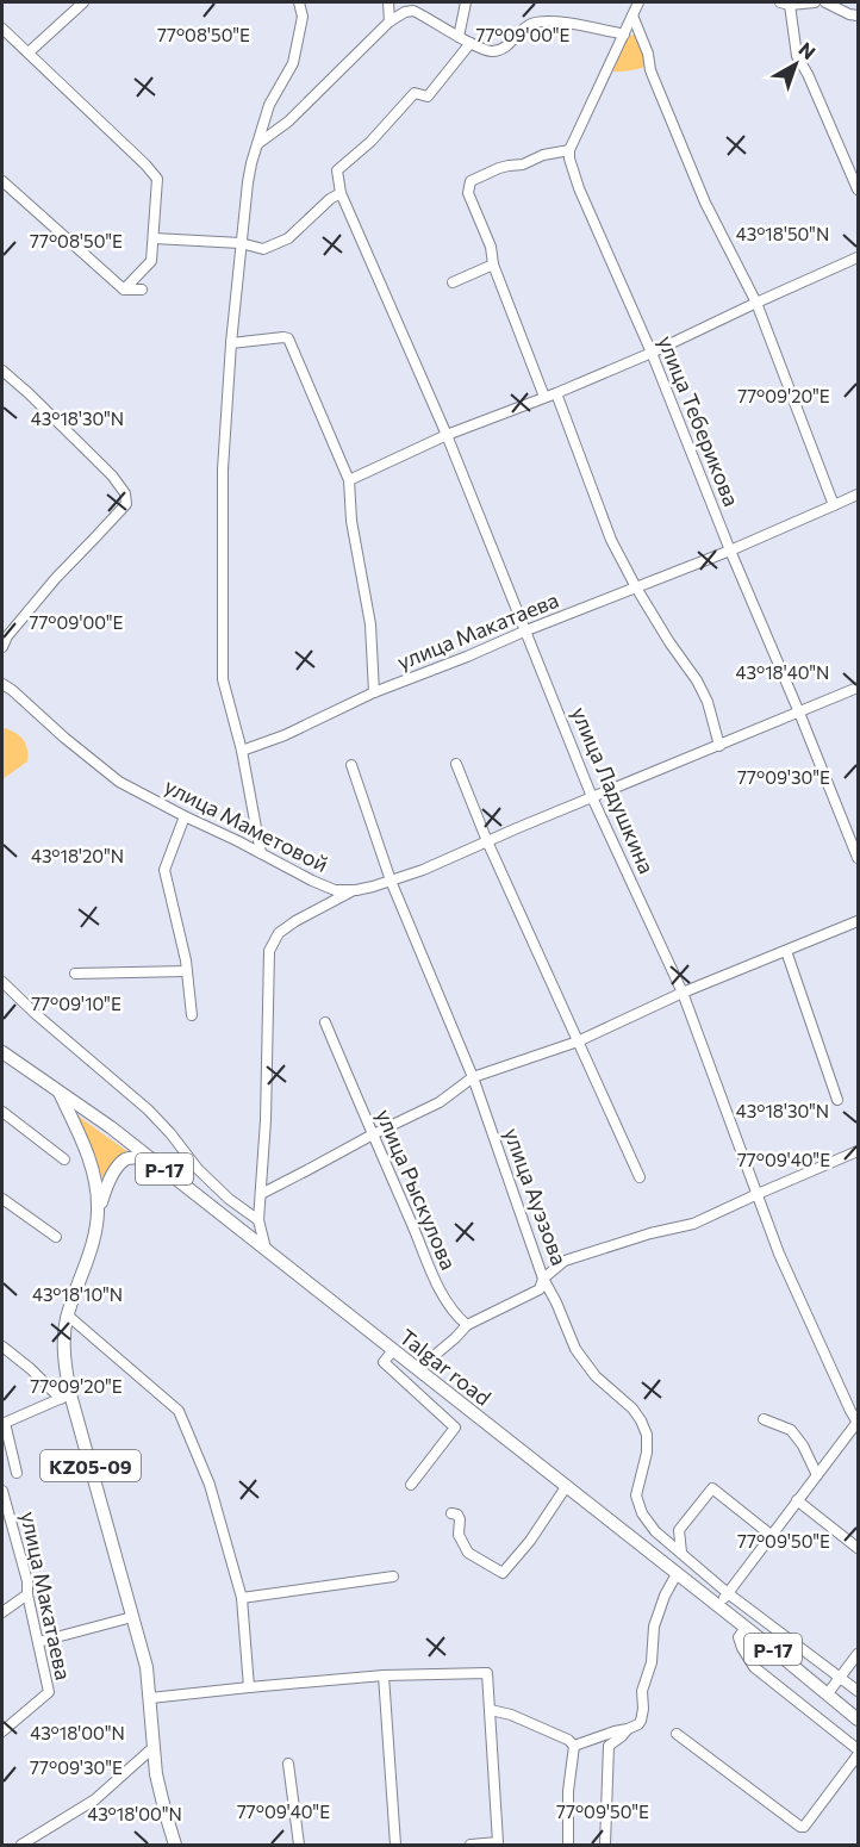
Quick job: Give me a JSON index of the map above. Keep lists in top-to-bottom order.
{
  "streets": {
    "main road": ["P-17", "Talgar road", "KZ05-09"],
    "street": [
      "улица Теберикова",
      "улица Макатаева",
      "улица Ладушкина",
      "улица Маметовой",
      "улица Рыскулова",
      "улица Ауэзова"
    ]
  },
  "crossings": [
    ["улица Теберикова", "улица Макатаева"],
    ["улица Теберикова", "улица Маметовой"],
    ["улица Макатаева", "улица Ладушкина"],
    ["улица Ладушкина", "улица Маметовой"],
    ["улица Маметовой", "улица Ауэзова"],
    ["Talgar road", "KZ05-09"]
  ],
  "north": "top right",
  "coordinates": [
    "77°08'50\"E",
    "77°09'00\"E",
    "43°18'50\"N",
    "77°09'20\"E",
    "43°18'30\"N",
    "43°18'40\"N",
    "77°09'30\"E",
    "43°18'20\"N",
    "77°09'10\"E",
    "77°09'40\"E",
    "43°18'10\"N",
    "77°09'50\"E",
    "43°18'00\"N"
  ]
}
